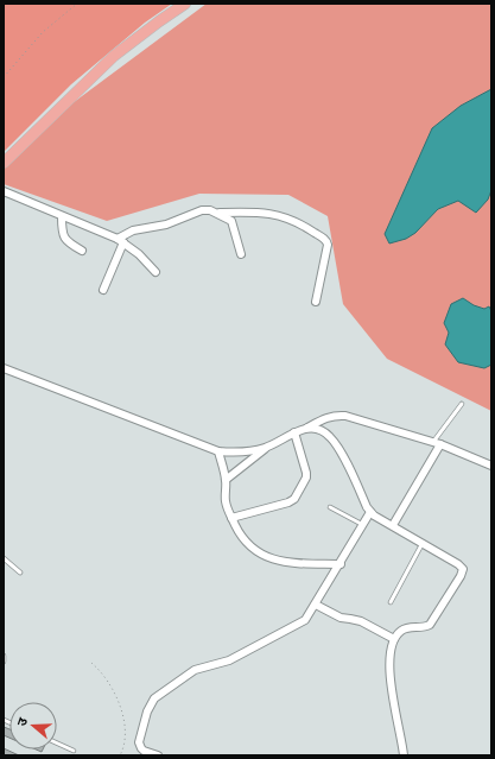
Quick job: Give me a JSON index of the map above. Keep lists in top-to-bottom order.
{
  "north": "left"
}
